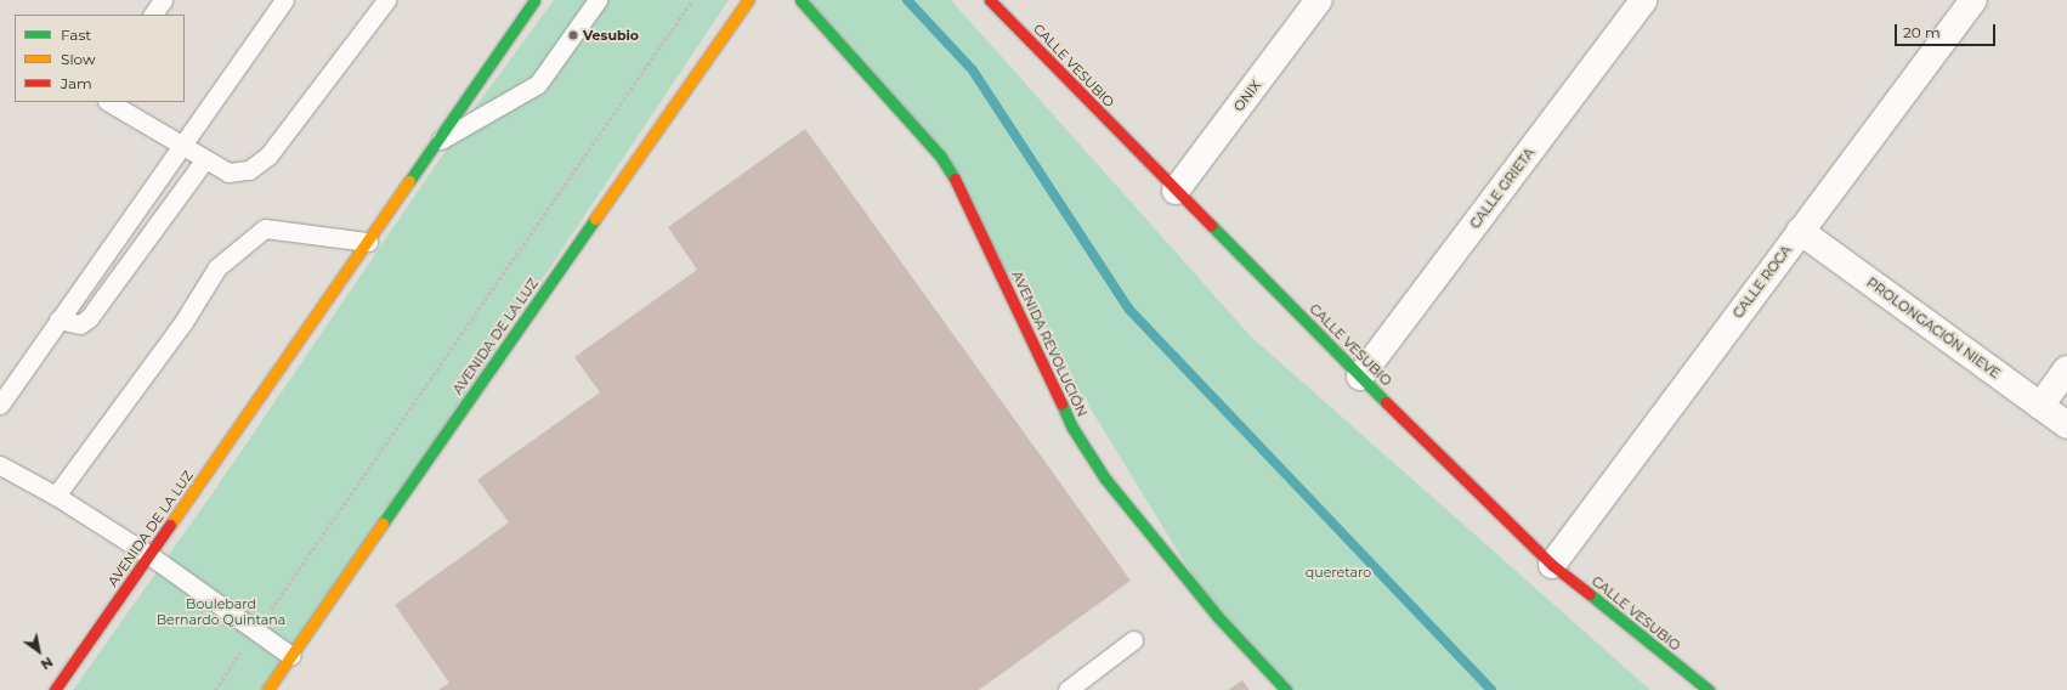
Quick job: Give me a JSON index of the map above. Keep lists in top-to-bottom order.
{
  "streets": {
    "street": [
      "CALLE VESUBIO",
      "ONIX",
      "CALLE GRIETA",
      "CALLE ROCA",
      "PROLONGACIÓN NIEVE",
      "AVENIDA DE LA LUZ",
      "AVENIDA REVOLUCIÓN"
    ]
  },
  "crossings": [
    ["CALLE VESUBIO", "ONIX"],
    ["CALLE VESUBIO", "CALLE GRIETA"],
    ["CALLE VESUBIO", "CALLE ROCA"],
    ["CALLE ROCA", "PROLONGACIÓN NIEVE"]
  ],
  "parks": ["queretaro", "Boulebard Bernardo Quintana"],
  "places": ["Vesubio"],
  "legend": ["Fast", "Slow", "Jam"],
  "scale_bar": "20 m",
  "north": "bottom right"
}
